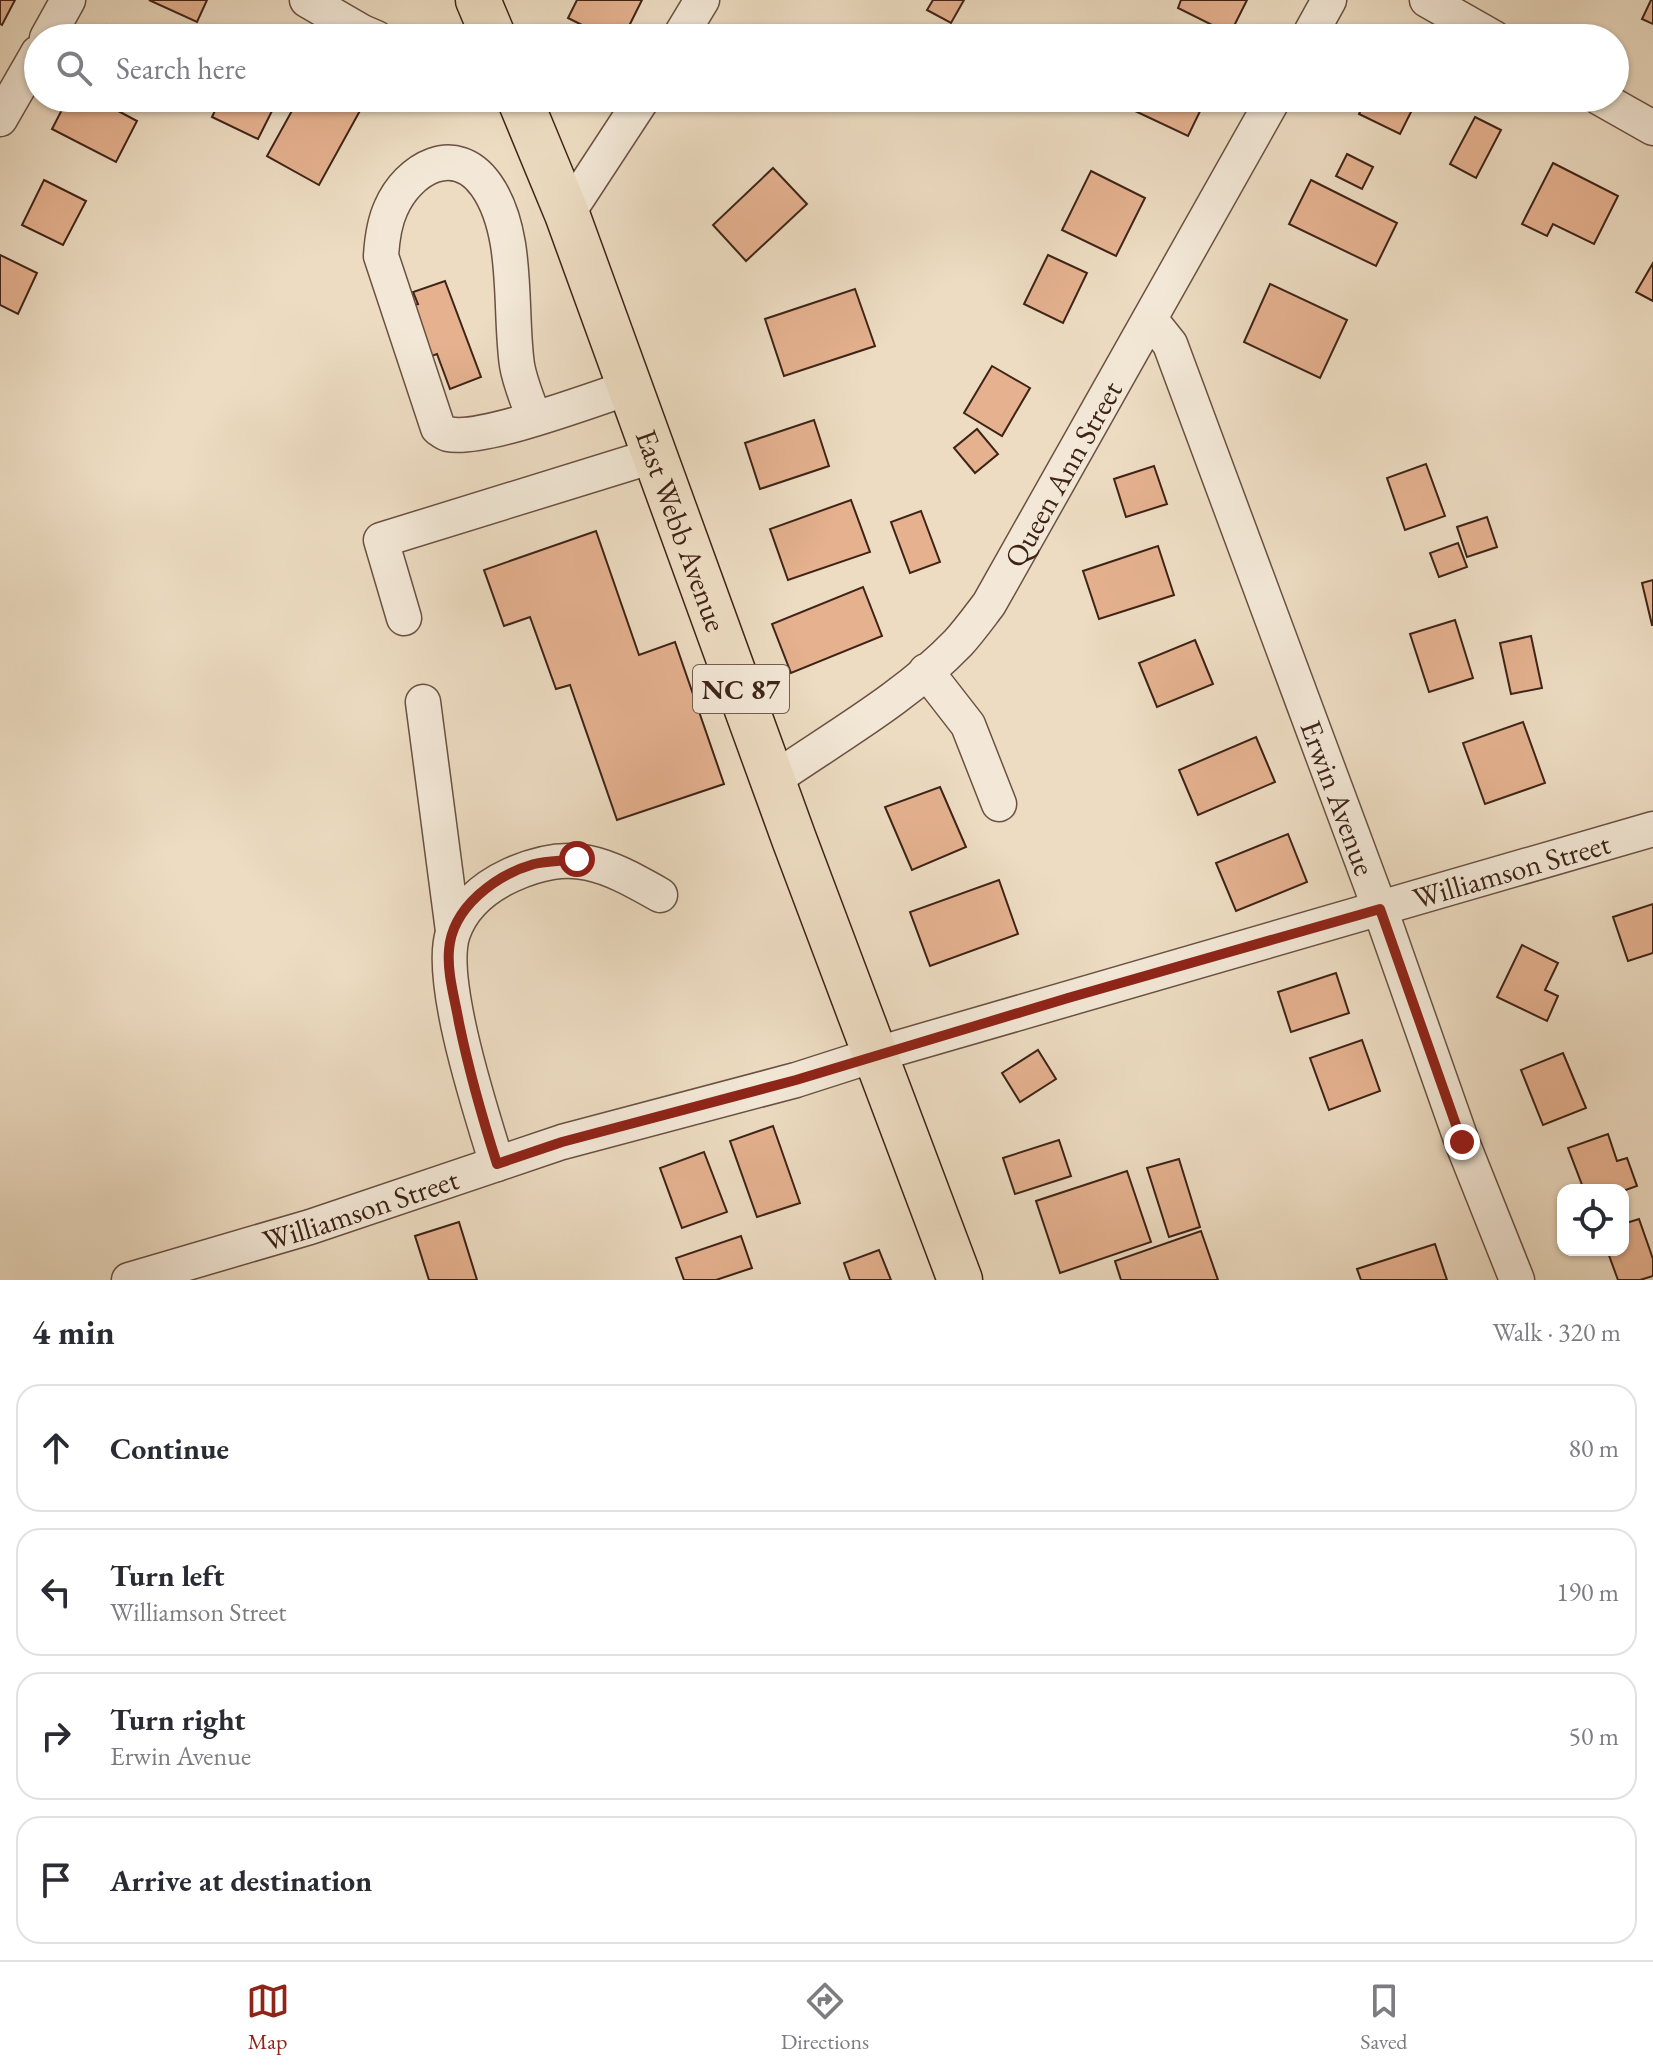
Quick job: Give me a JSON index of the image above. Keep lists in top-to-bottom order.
{
  "streets": {
    "highway": ["East Webb Avenue", "NC 87"],
    "street": ["Queen Ann Street", "Erwin Avenue", "Williamson Street"]
  },
  "crossings": [
    ["Queen Ann Street", "East Webb Avenue"],
    ["Queen Ann Street", "Erwin Avenue"],
    ["East Webb Avenue", "Williamson Street"],
    ["Erwin Avenue", "Williamson Street"]
  ],
  "page": {
    "search": "Search here",
    "heading": ["4 min", "Walk · 320 m"],
    "list": [
      ["Continue", "80 m"],
      ["Turn left", "Williamson Street", "190 m"],
      ["Turn right", "Erwin Avenue", "50 m"],
      "Arrive at destination"
    ],
    "nav": ["Map", "Directions", "Saved"]
  }
}
